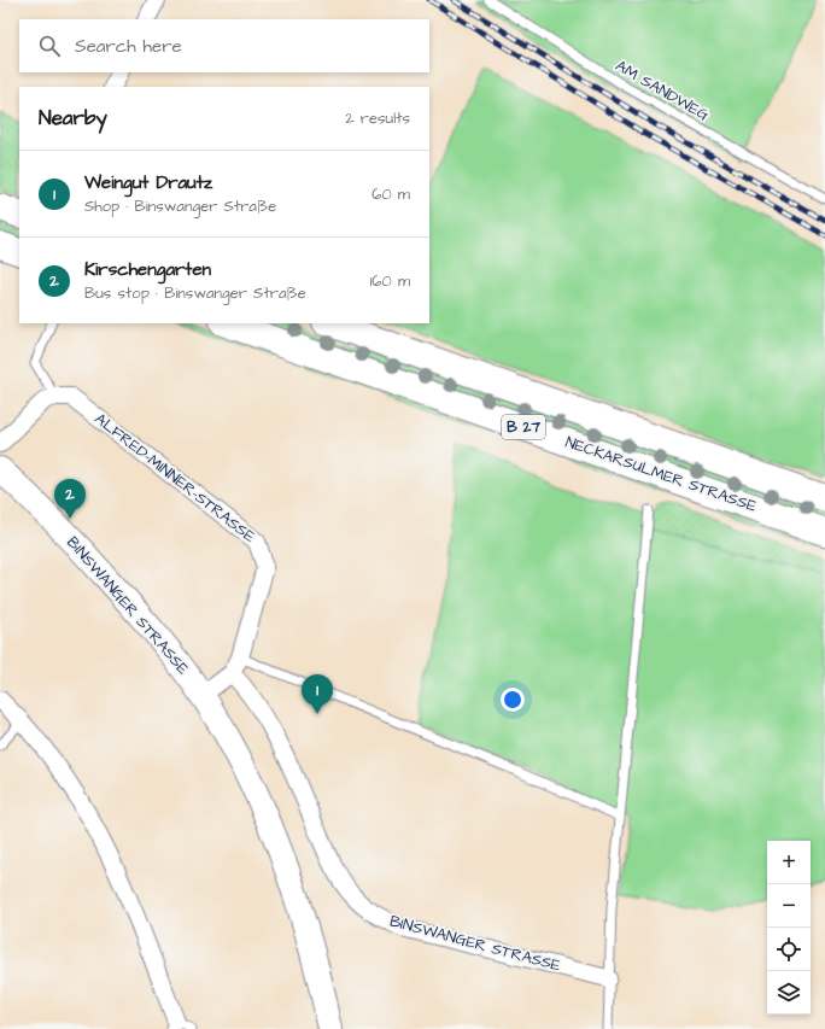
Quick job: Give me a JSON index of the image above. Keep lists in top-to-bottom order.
{
  "streets": {
    "main road": ["B 27", "NECKARSULMER STRASSE", "BINSWANGER STRASSE"],
    "street": ["ALFRED-MINNER-STRASSE"],
    "lane": ["AM SANDWEG"]
  },
  "crossings": [
    ["ALFRED-MINNER-STRASSE", "BINSWANGER STRASSE"]
  ],
  "page": {
    "search": "Search here",
    "heading": ["Nearby", "2 results"],
    "list": [
      {
        "mark": "1",
        "name": "Weingut Drautz",
        "note": "Shop · Binswanger Straße",
        "value": "60 m"
      },
      {
        "mark": "2",
        "name": "Kirschengarten",
        "note": "Bus stop · Binswanger Straße",
        "value": "160 m"
      }
    ],
    "pins": ["2", "1"],
    "map_buttons": ["+", "−"]
  }
}
